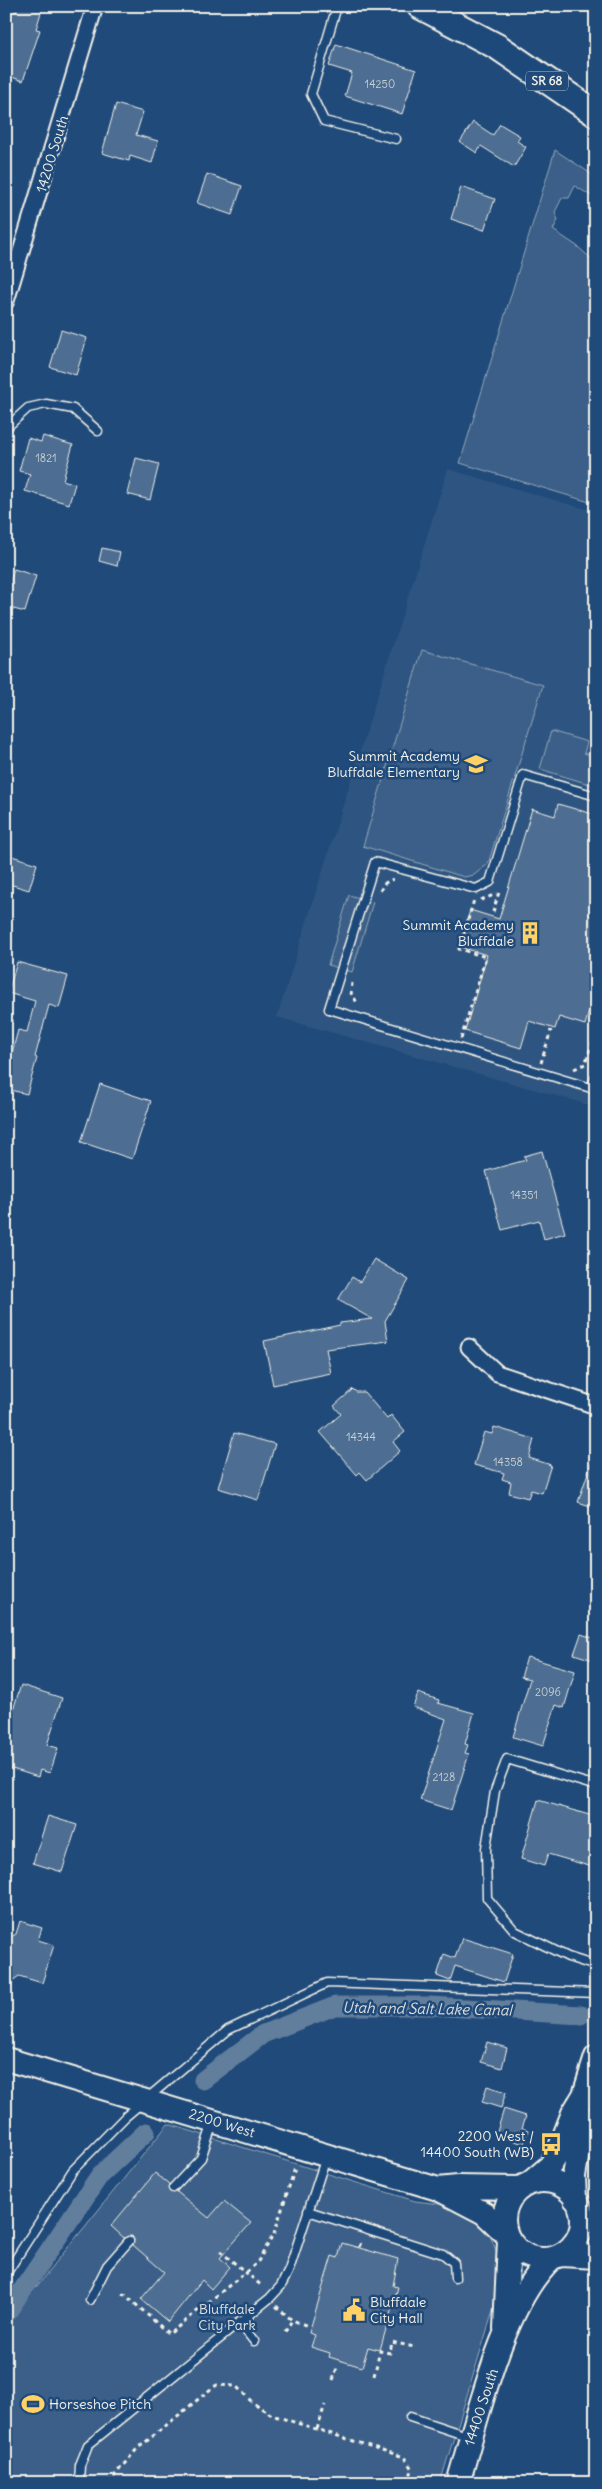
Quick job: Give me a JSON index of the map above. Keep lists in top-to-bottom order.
{
  "streets": {
    "main road": ["SR 68", "2200 West", "14400 South"],
    "street": ["14200 South"]
  },
  "crossings": [
    ["2200 West", "14400 South"]
  ],
  "water": ["Utah and Salt Lake Canal"],
  "parks": ["Bluffdale City Park"],
  "places": {
    "school or university": ["Summit Academy Bluffdale Elementary"],
    "building": ["Summit Academy Bluffdale"],
    "bus stop": ["2200 West / 14400 South (WB)"],
    "public building": ["Bluffdale City Hall"],
    "sports": ["Horseshoe Pitch"]
  },
  "house_numbers": [
    "14250",
    "1821",
    "14351",
    "14344",
    "14358",
    "2096",
    "2128"
  ]
}
